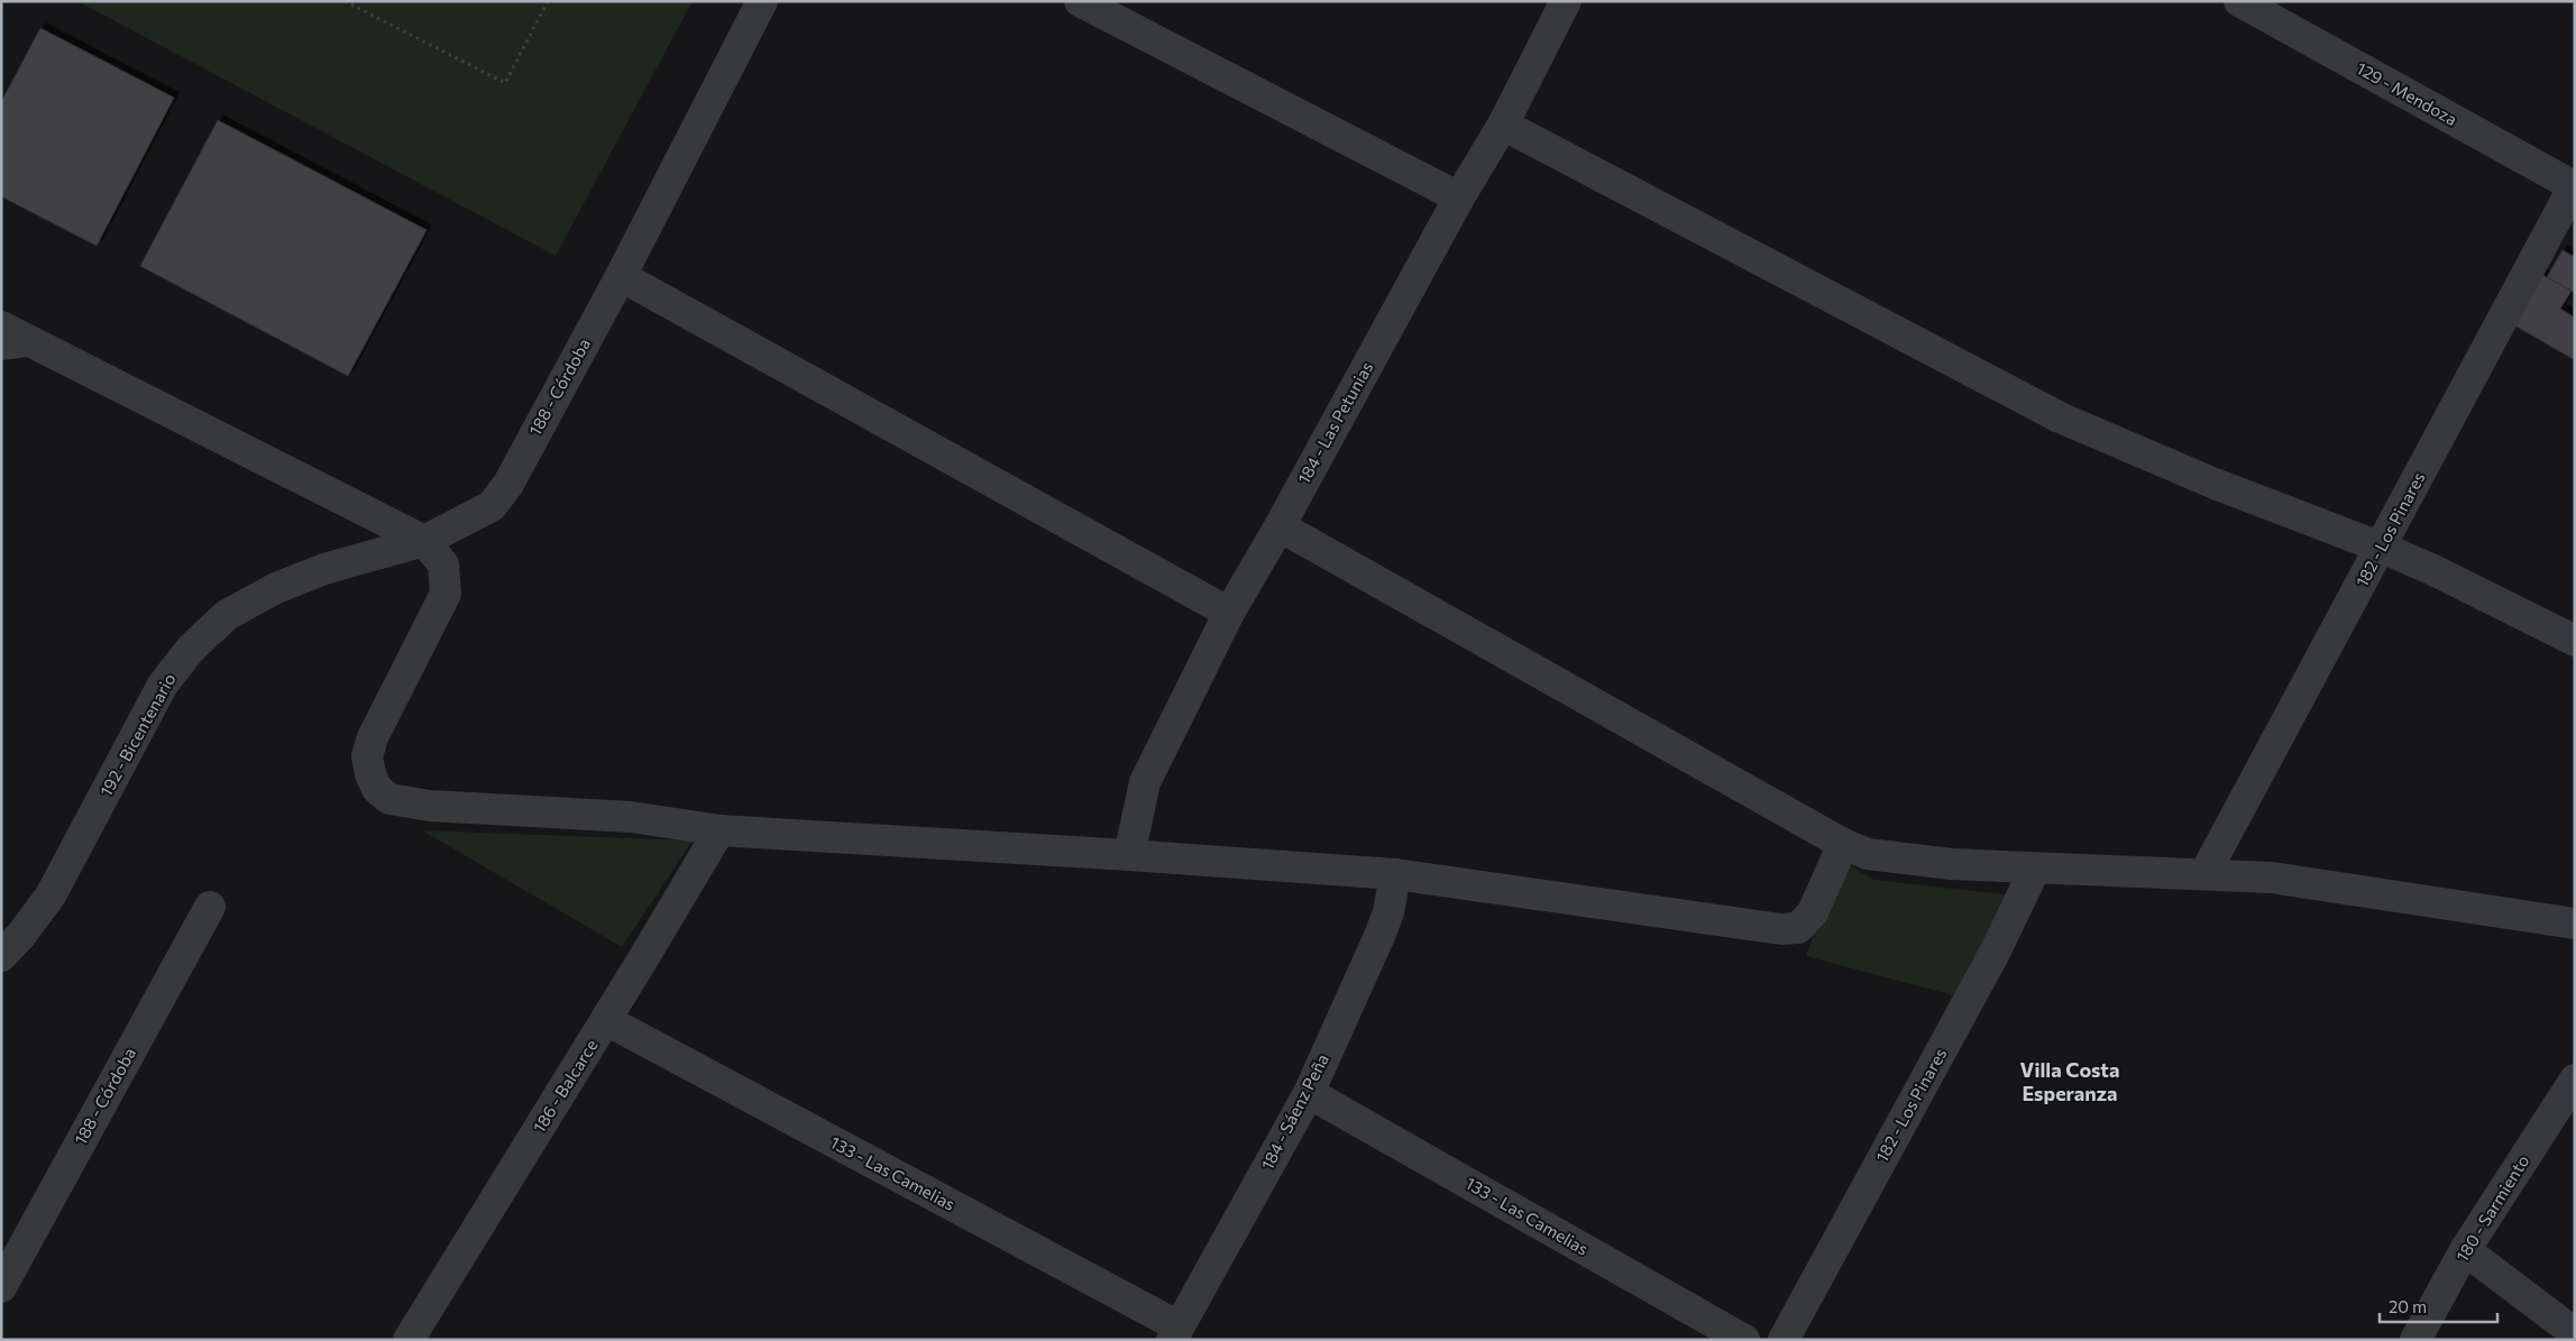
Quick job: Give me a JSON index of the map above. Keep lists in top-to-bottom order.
{
  "streets": {
    "street": [
      "129 - Mendoza",
      "188 - Córdoba",
      "184 - Las Petunias",
      "182 - Los Pinares",
      "192 - Bicentenario",
      "186 - Balcarce",
      "184 - Sáenz Peña",
      "133 - Las Camelias",
      "180 - Sarmiento"
    ]
  },
  "crossings": [
    ["129 - Mendoza", "182 - Los Pinares"],
    ["188 - Córdoba", "192 - Bicentenario"],
    ["186 - Balcarce", "133 - Las Camelias"],
    ["184 - Sáenz Peña", "133 - Las Camelias"]
  ],
  "districts": ["Villa Costa Esperanza"],
  "scale_bar": "20 m"
}
